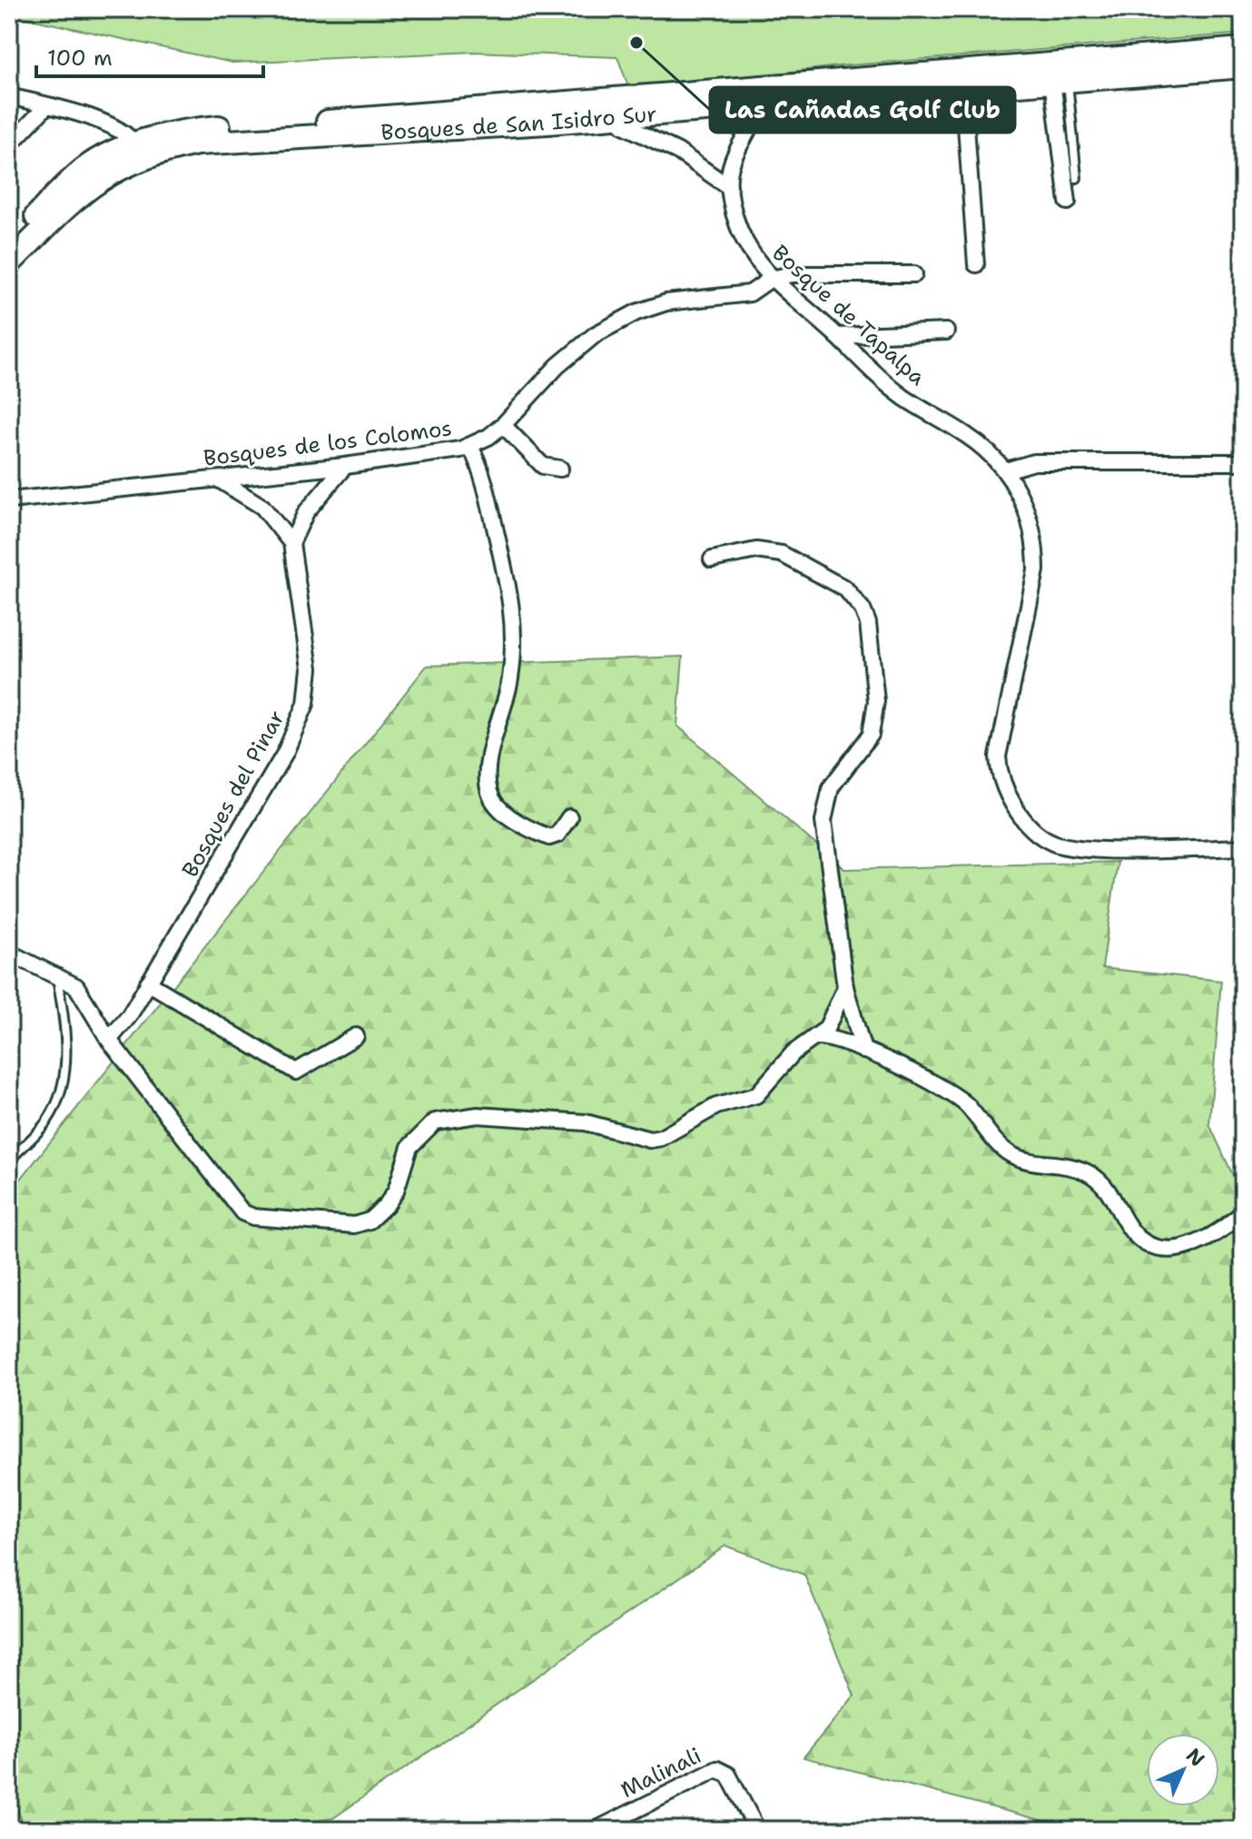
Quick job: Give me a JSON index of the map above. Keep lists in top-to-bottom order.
{
  "streets": {
    "main road": ["Bosques de San Isidro Sur"],
    "street": [
      "Bosque de Tapalpa",
      "Bosques de los Colomos",
      "Bosques del Pinar",
      "Malinali"
    ]
  },
  "crossings": [
    ["Bosque de Tapalpa", "Bosques de los Colomos"]
  ],
  "places": ["Las Cañadas Golf Club"],
  "scale_bar": "100 m",
  "north": "top right"
}
